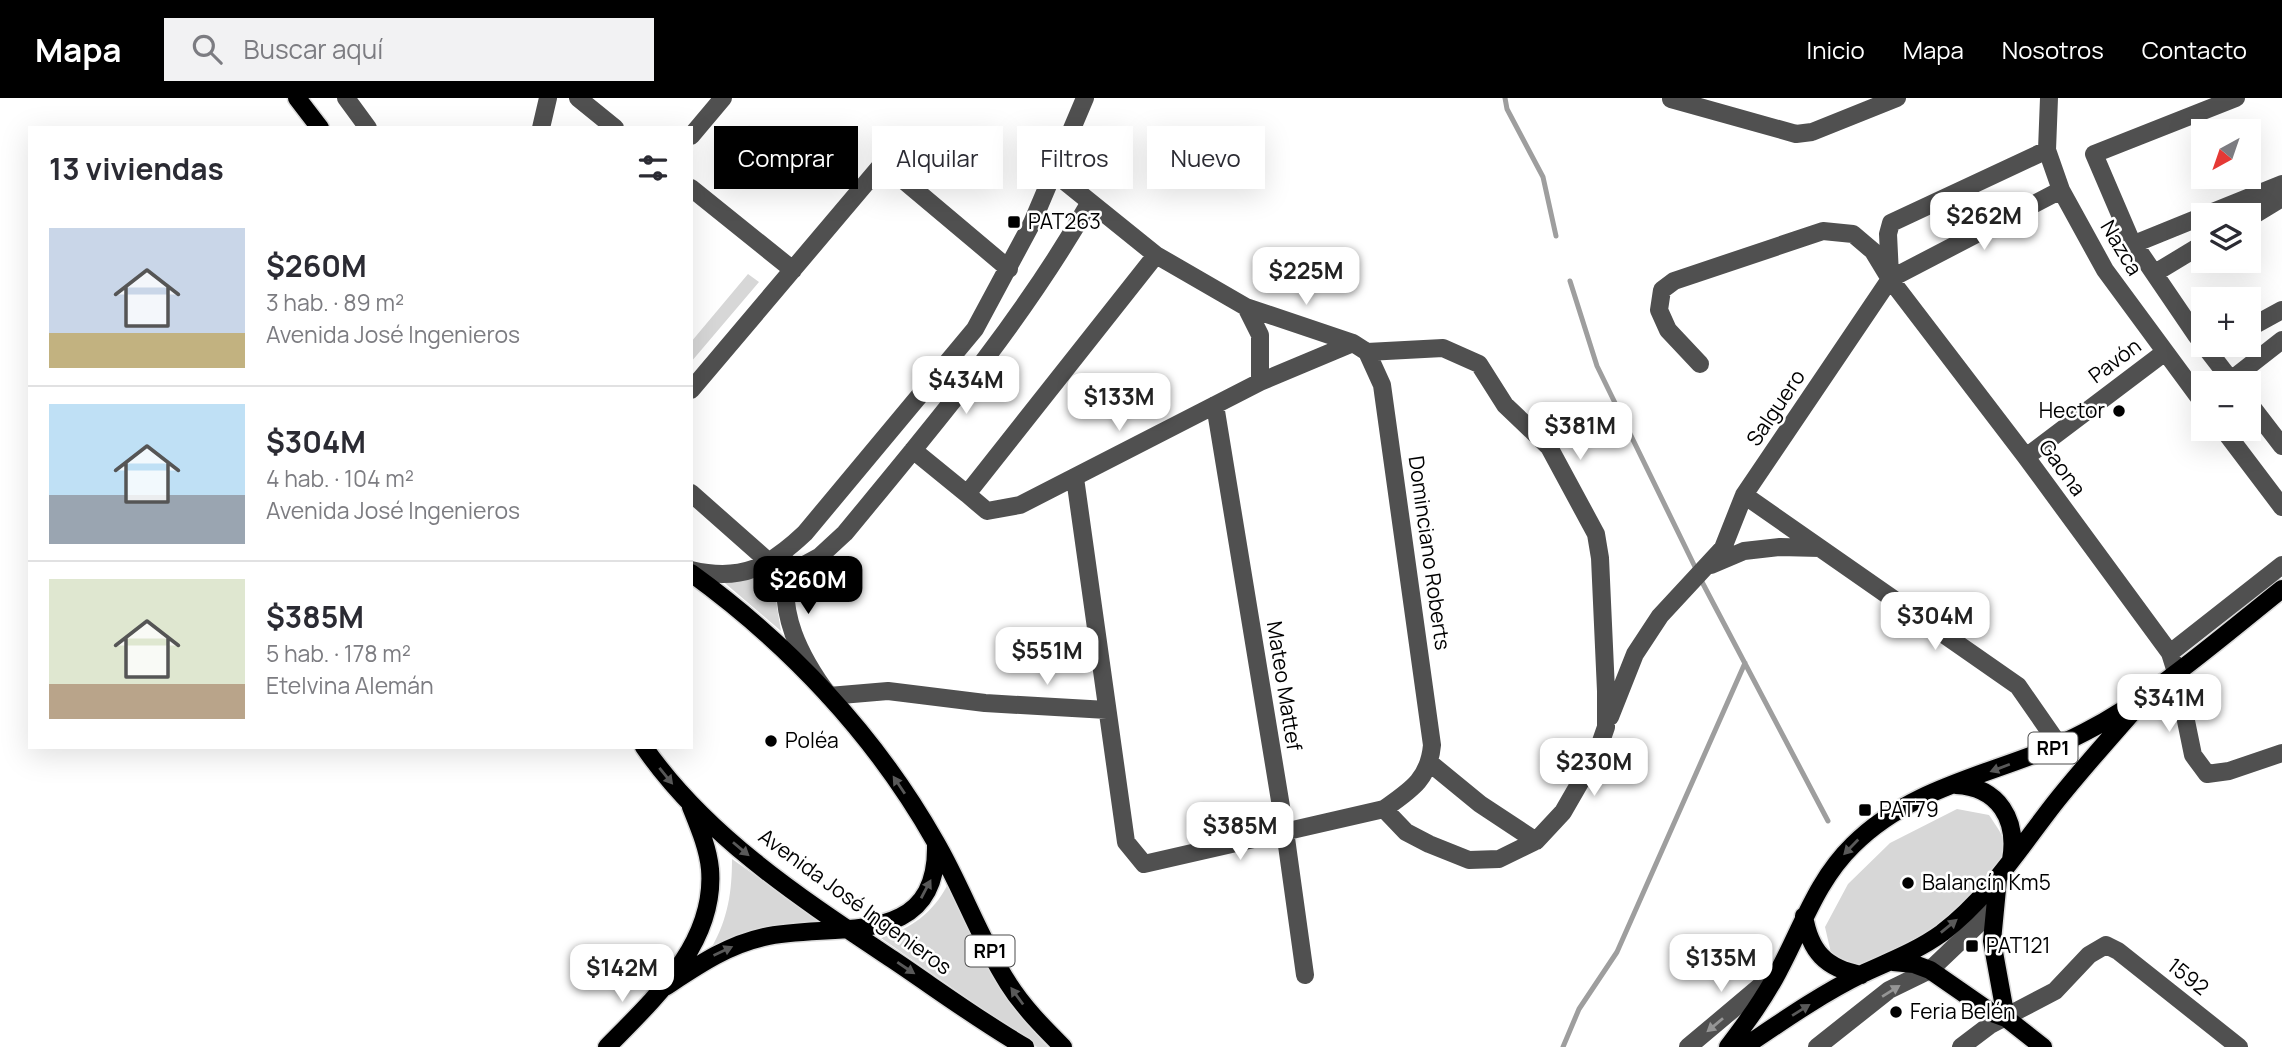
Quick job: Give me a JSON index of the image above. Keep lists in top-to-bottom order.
{
  "streets": {
    "main road": ["RP1", "Avenida José Ingenieros"],
    "street": [
      "Nazca",
      "Pavón",
      "Salguero",
      "Gaona",
      "Dominciano Roberts",
      "Mateo Mattef",
      "1592"
    ]
  },
  "crossings": [
    ["Nazca", "Pavón"],
    ["Nazca", "Salguero"],
    ["Pavón", "Gaona"],
    ["Salguero", "Gaona"],
    ["Gaona", "RP1"]
  ],
  "places": {
    "transit": ["PAT263", "PAT79", "PAT121"],
    "other": [
      "Hector",
      "Poléa",
      "Balancín Km5",
      "Feria Belén"
    ]
  },
  "north": "bottom left",
  "page": {
    "header": "Mapa",
    "search": "Buscar aquí",
    "nav": [
      "Inicio",
      "Mapa",
      "Nosotros",
      "Contacto"
    ],
    "map_buttons": ["+", "−"],
    "chip": [
      "Comprar",
      "Alquilar",
      "Filtros",
      "Nuevo"
    ],
    "heading": "13 viviendas",
    "price": [
      "$262M",
      "$225M",
      "$434M",
      "$133M",
      "$381M",
      "$260M",
      "$304M",
      "$551M",
      "$341M",
      "$230M",
      "$385M",
      "$135M",
      "$142M"
    ],
    "list": [
      {
        "name": "$260M",
        "note": "3 hab. · 89 m² · Avenida José Ingenieros"
      },
      {
        "name": "$304M",
        "note": "4 hab. · 104 m² · Avenida José Ingenieros"
      },
      {
        "name": "$385M",
        "note": "5 hab. · 178 m² · Etelvina Alemán"
      }
    ]
  }
}
